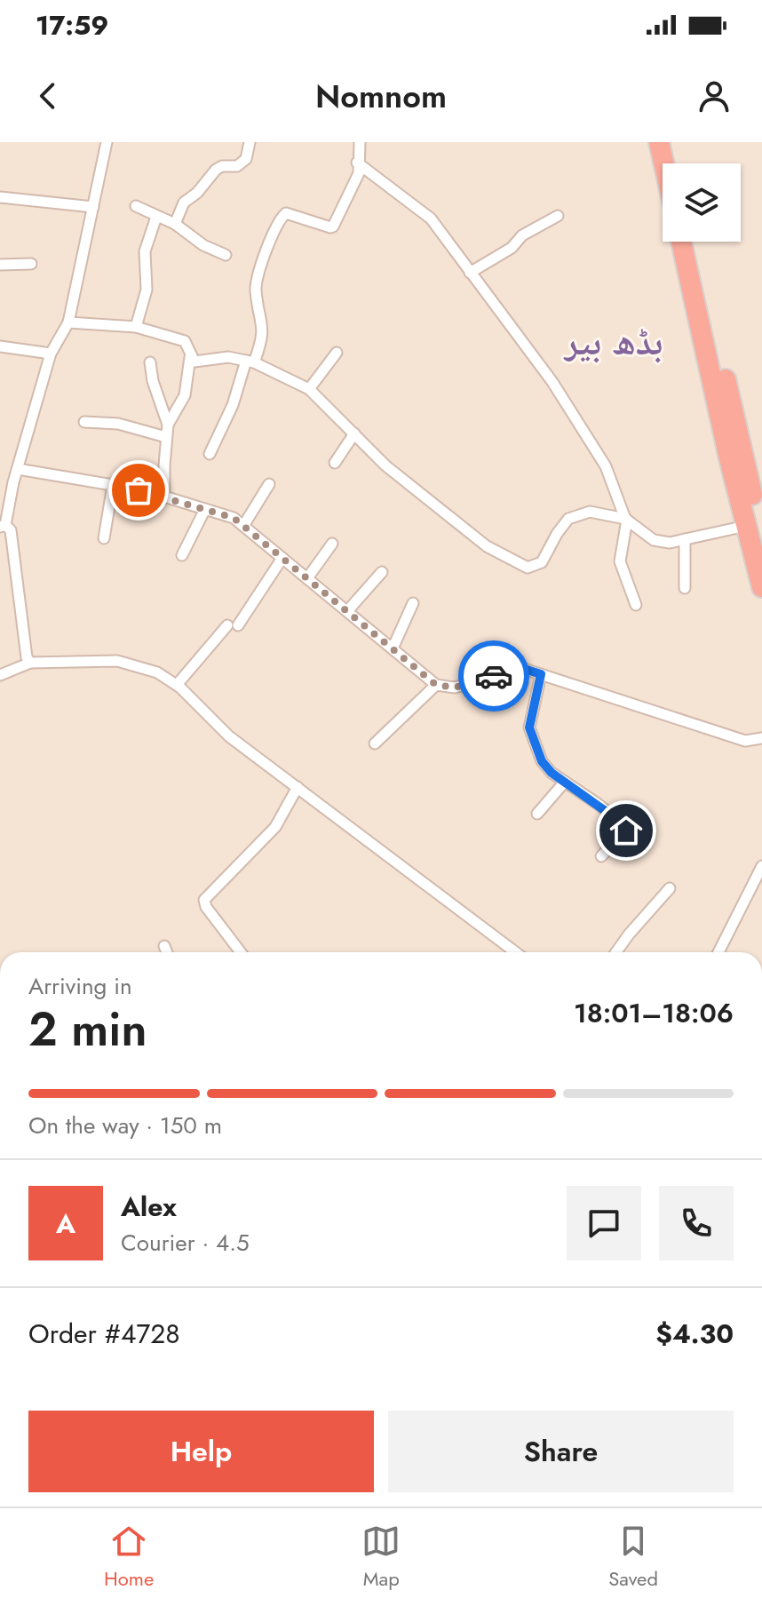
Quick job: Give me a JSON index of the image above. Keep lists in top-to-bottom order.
{
  "districts": ["بڈھ بیر"],
  "page": {
    "status": "17:59",
    "header": "Nomnom",
    "heading": ["2 min", "Arriving in", "18:01–18:06"],
    "panel": [
      "Alex",
      "Courier · 4.5",
      "Order #4728",
      "$4.30"
    ],
    "bar": "On the way · 150 m",
    "round": "A",
    "buttons": ["Help", "Share"],
    "tabs": ["Home", "Map", "Saved"]
  }
}
